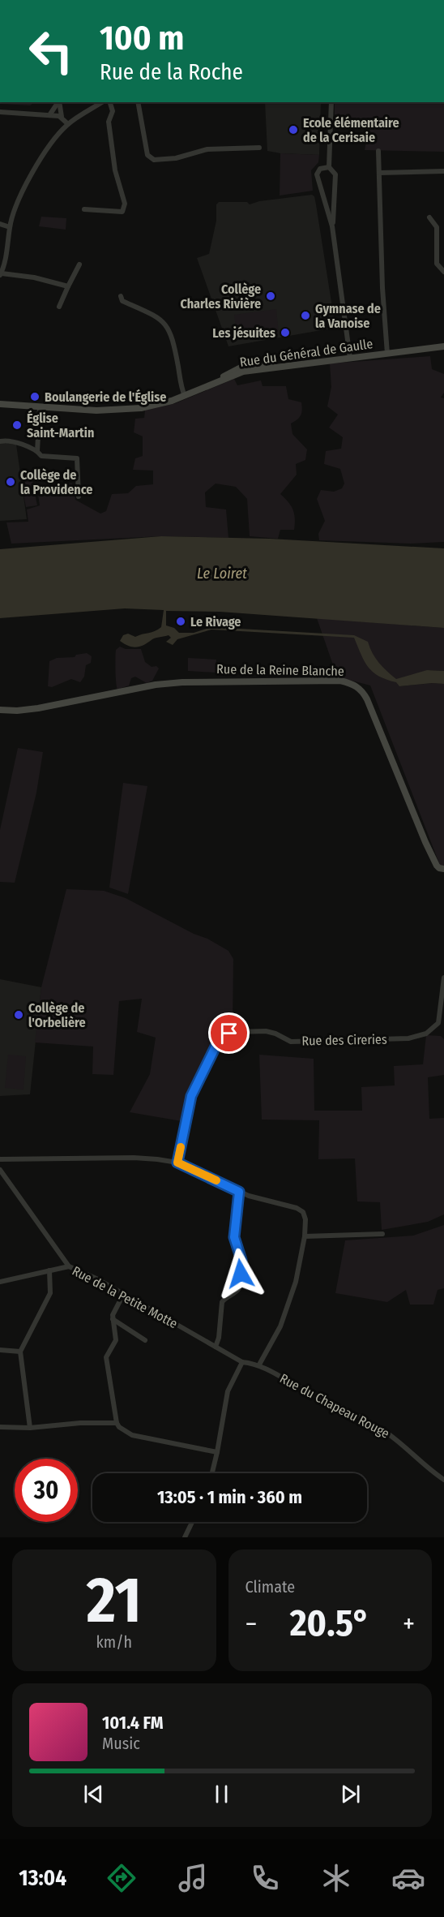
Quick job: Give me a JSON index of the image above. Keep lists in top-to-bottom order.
{
  "streets": {
    "street": [
      "Rue du Général de Gaulle",
      "Rue de la Reine Blanche",
      "Rue des Cireries",
      "Rue de la Petite Motte",
      "Rue du Chapeau Rouge"
    ]
  },
  "crossings": [
    ["Rue de la Petite Motte", "Rue du Chapeau Rouge"]
  ],
  "water": ["Le Loiret"],
  "places": [
    "Ecole élémentaire de la Cerisaie",
    "Collège Charles Rivière",
    "Gymnase de la Vanoise",
    "Les jésuites",
    "Boulangerie de l'Église",
    "Église Saint-Martin",
    "Collège de la Providence",
    "Le Rivage",
    "Collège de l'Orbelière"
  ],
  "page": {
    "turn": ["100 m", "Rue de la Roche"],
    "limit": "30",
    "trip": "13:05 · 1 min · 360 m",
    "tile": [
      ["21", "km/h"],
      "Climate"
    ],
    "heat": ["−", "20.5°", "+"],
    "song": ["101.4 FM", "Music"],
    "tabs": "13:04"
  }
}
